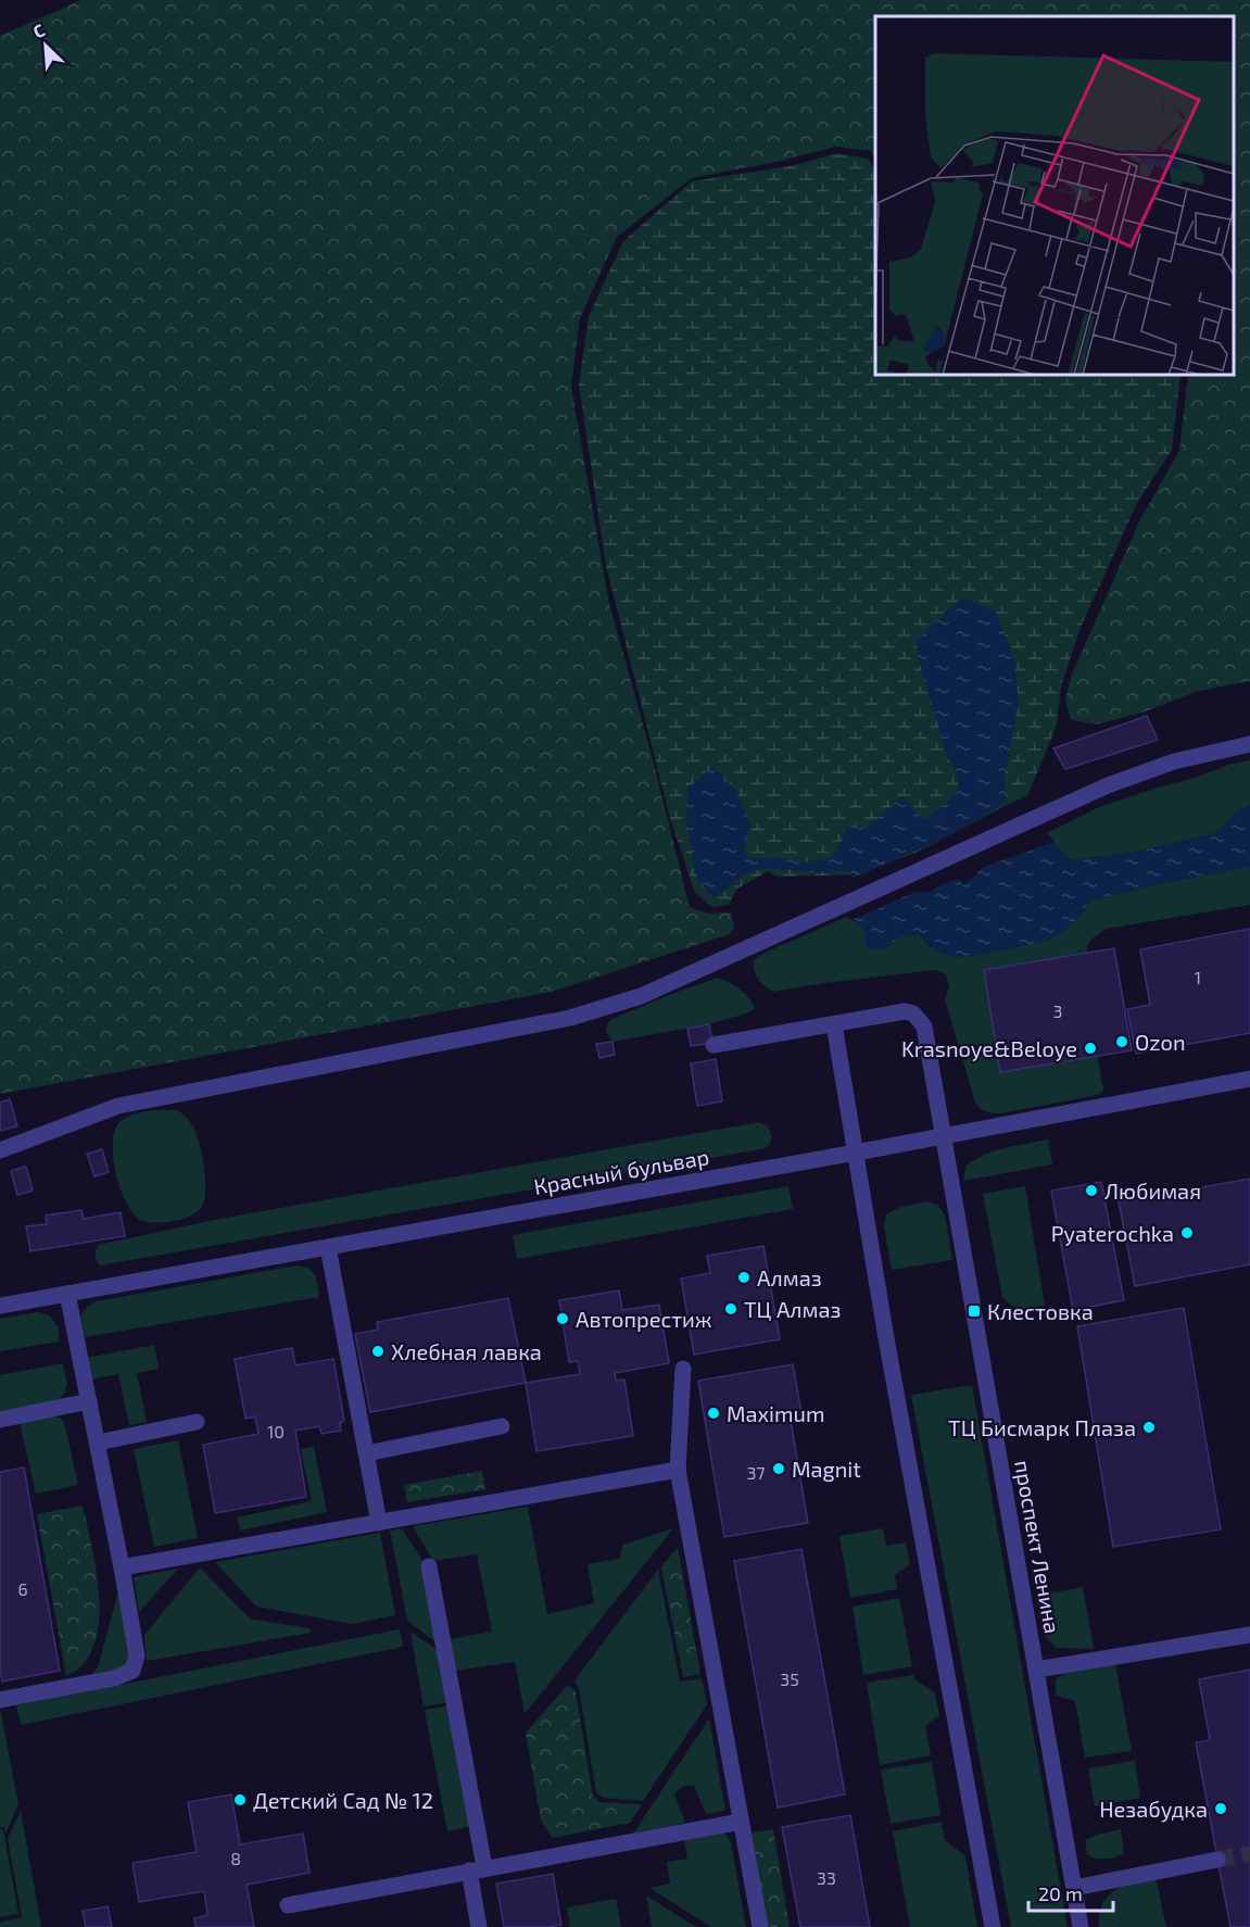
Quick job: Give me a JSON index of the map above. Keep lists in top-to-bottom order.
{
  "streets": {
    "street": ["Красный бульвар", "проспект Ленина"]
  },
  "crossings": [
    ["Красный бульвар", "проспект Ленина"]
  ],
  "places": {
    "other": [
      "Ozon",
      "Krasnoye&Beloye",
      "Любимая",
      "Pyaterochka",
      "Алмаз",
      "ТЦ Алмаз",
      "Автопрестиж",
      "Хлебная лавка",
      "Maximum",
      "ТЦ Бисмарк Плаза",
      "Magnit",
      "Детский Сад № 12",
      "Незабудка"
    ],
    "transit": ["Клестовка"]
  },
  "house_numbers": [
    "1",
    "3",
    "10",
    "37",
    "6",
    "35",
    "8",
    "33"
  ],
  "scale_bar": "20 m",
  "north": "top left"
}
